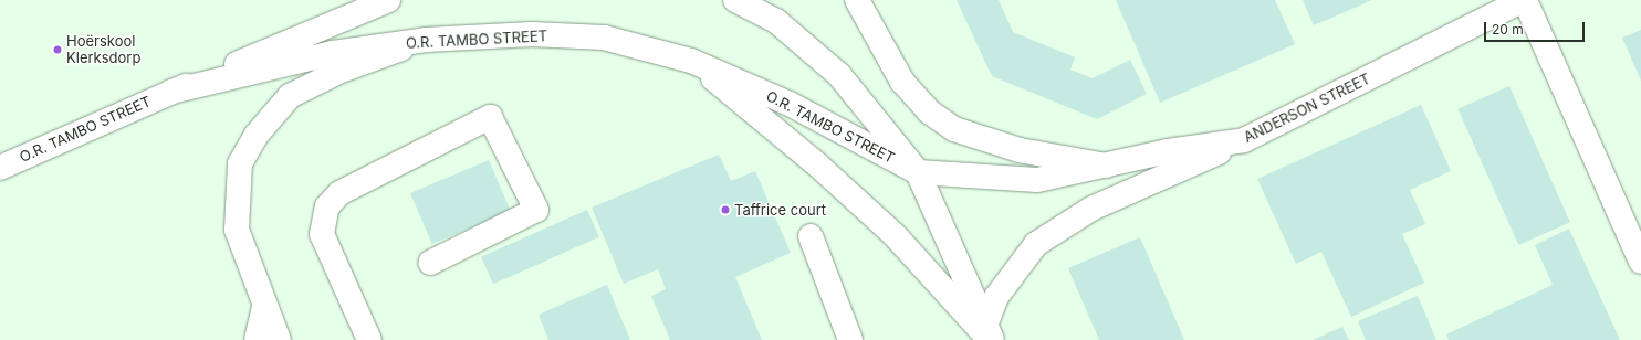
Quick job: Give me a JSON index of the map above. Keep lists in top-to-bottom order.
{
  "streets": {
    "main road": ["O.R. TAMBO STREET", "ANDERSON STREET"]
  },
  "crossings": [
    ["O.R. TAMBO STREET", "ANDERSON STREET"]
  ],
  "places": ["Hoërskool Klerksdorp", "Taffrice court"],
  "scale_bar": "20 m"
}
